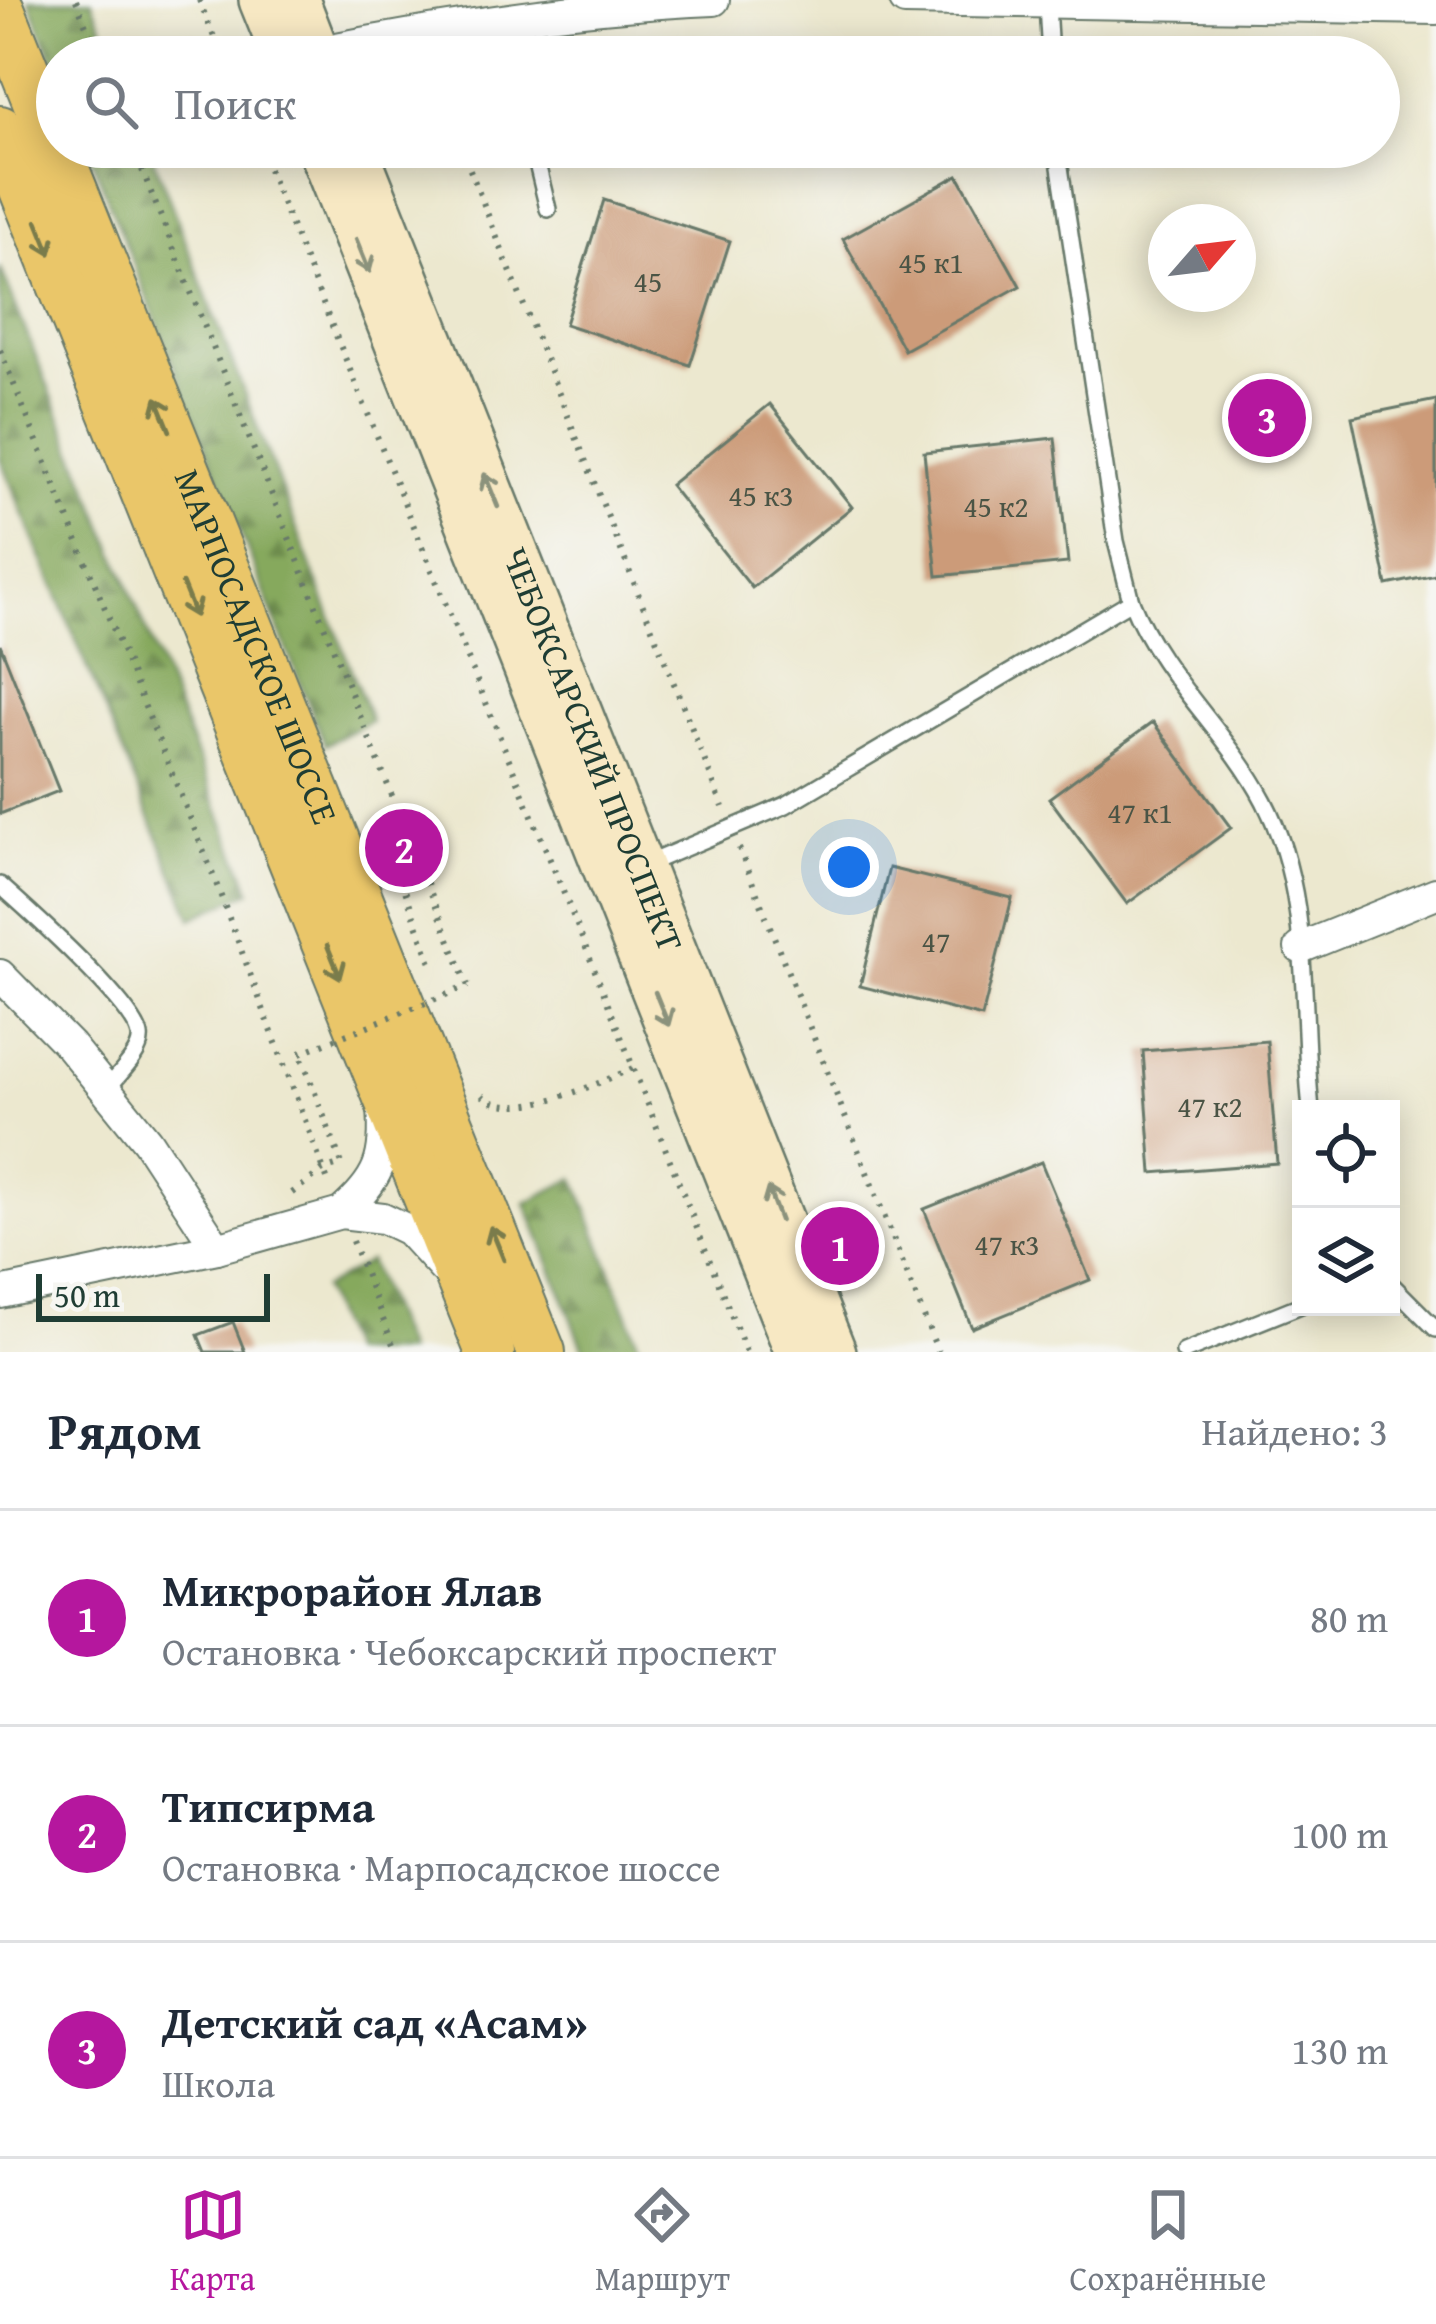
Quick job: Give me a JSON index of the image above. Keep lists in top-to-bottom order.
{
  "streets": {
    "main road": ["МАРПОСАДСКОЕ ШОССЕ"],
    "street": ["ЧЕБОКСАРСКИЙ ПРОСПЕКТ"]
  },
  "house_numbers": [
    "45 к1",
    "45",
    "45 к3",
    "45 к2",
    "47 к1",
    "47",
    "47 к2",
    "47 к3"
  ],
  "scale_bar": "50 m",
  "north": "top right",
  "page": {
    "search": "Поиск",
    "pins": ["3", "2", "1"],
    "scale": "50 m",
    "heading": ["Рядом", "Найдено: 3"],
    "list": [
      {
        "mark": "1",
        "name": "Микрорайон Ялав",
        "note": "Остановка · Чебоксарский проспект",
        "value": "80 m"
      },
      {
        "mark": "2",
        "name": "Типсирма",
        "note": "Остановка · Марпосадское шоссе",
        "value": "100 m"
      },
      {
        "mark": "3",
        "name": "Детский сад «Асам»",
        "note": "Школа",
        "value": "130 m"
      }
    ],
    "nav": ["Карта", "Маршрут", "Сохранённые"]
  }
}
